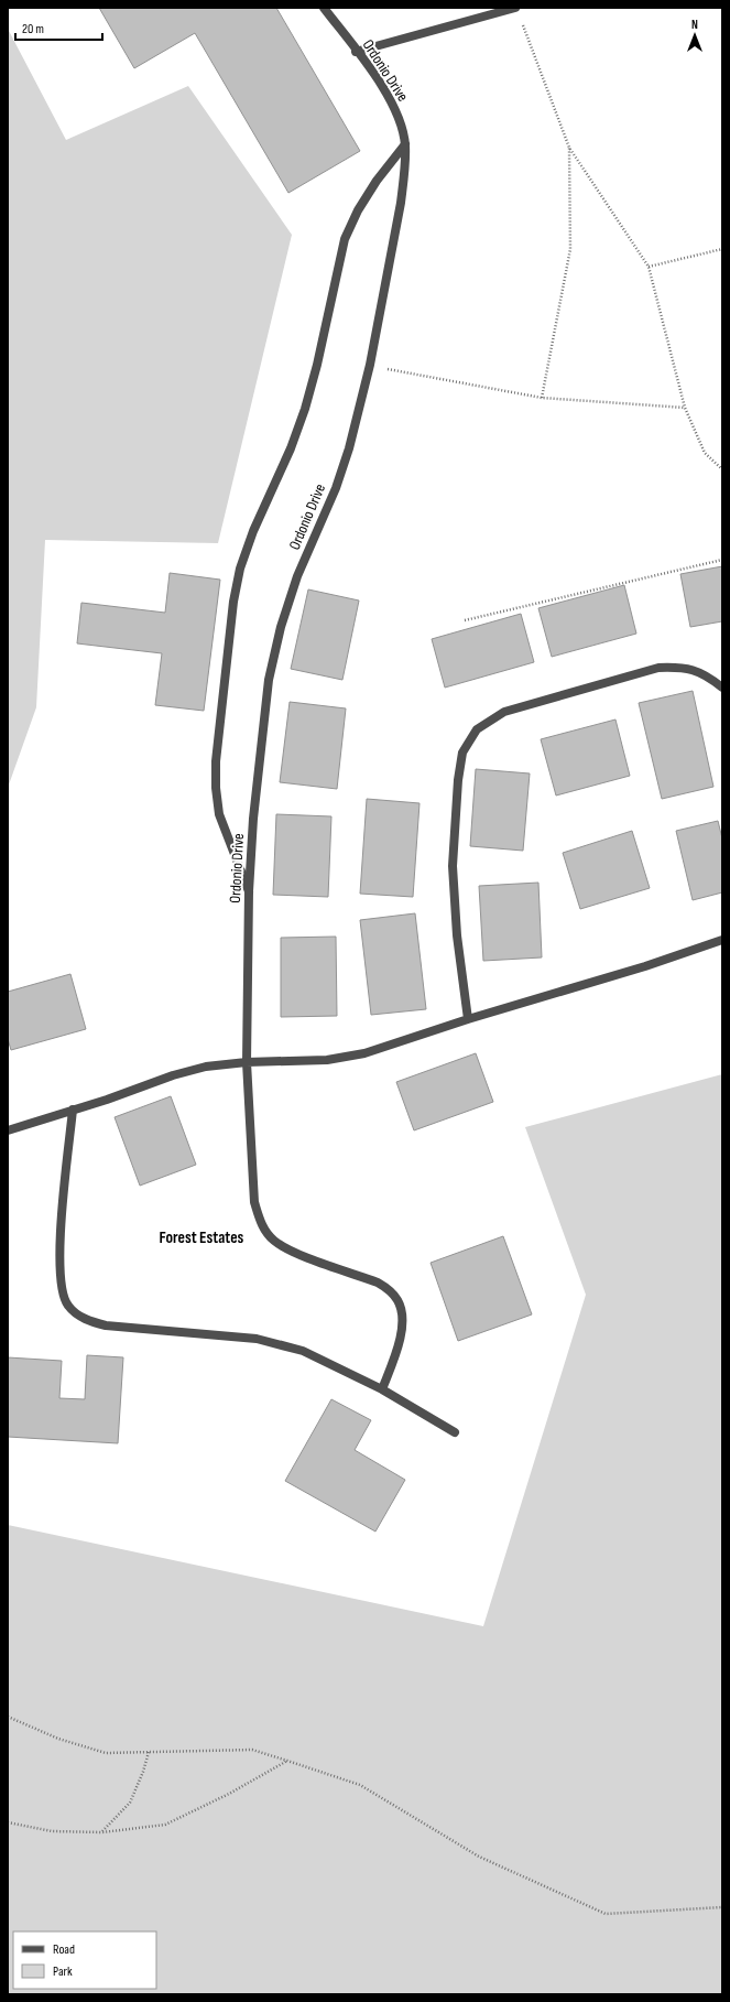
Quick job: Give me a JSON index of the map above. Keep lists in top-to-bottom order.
{
  "streets": {
    "street": ["Ordonio Drive"]
  },
  "districts": ["Forest Estates"],
  "legend": ["Road", "Park"],
  "scale_bar": "20 m",
  "north": "top"
}
